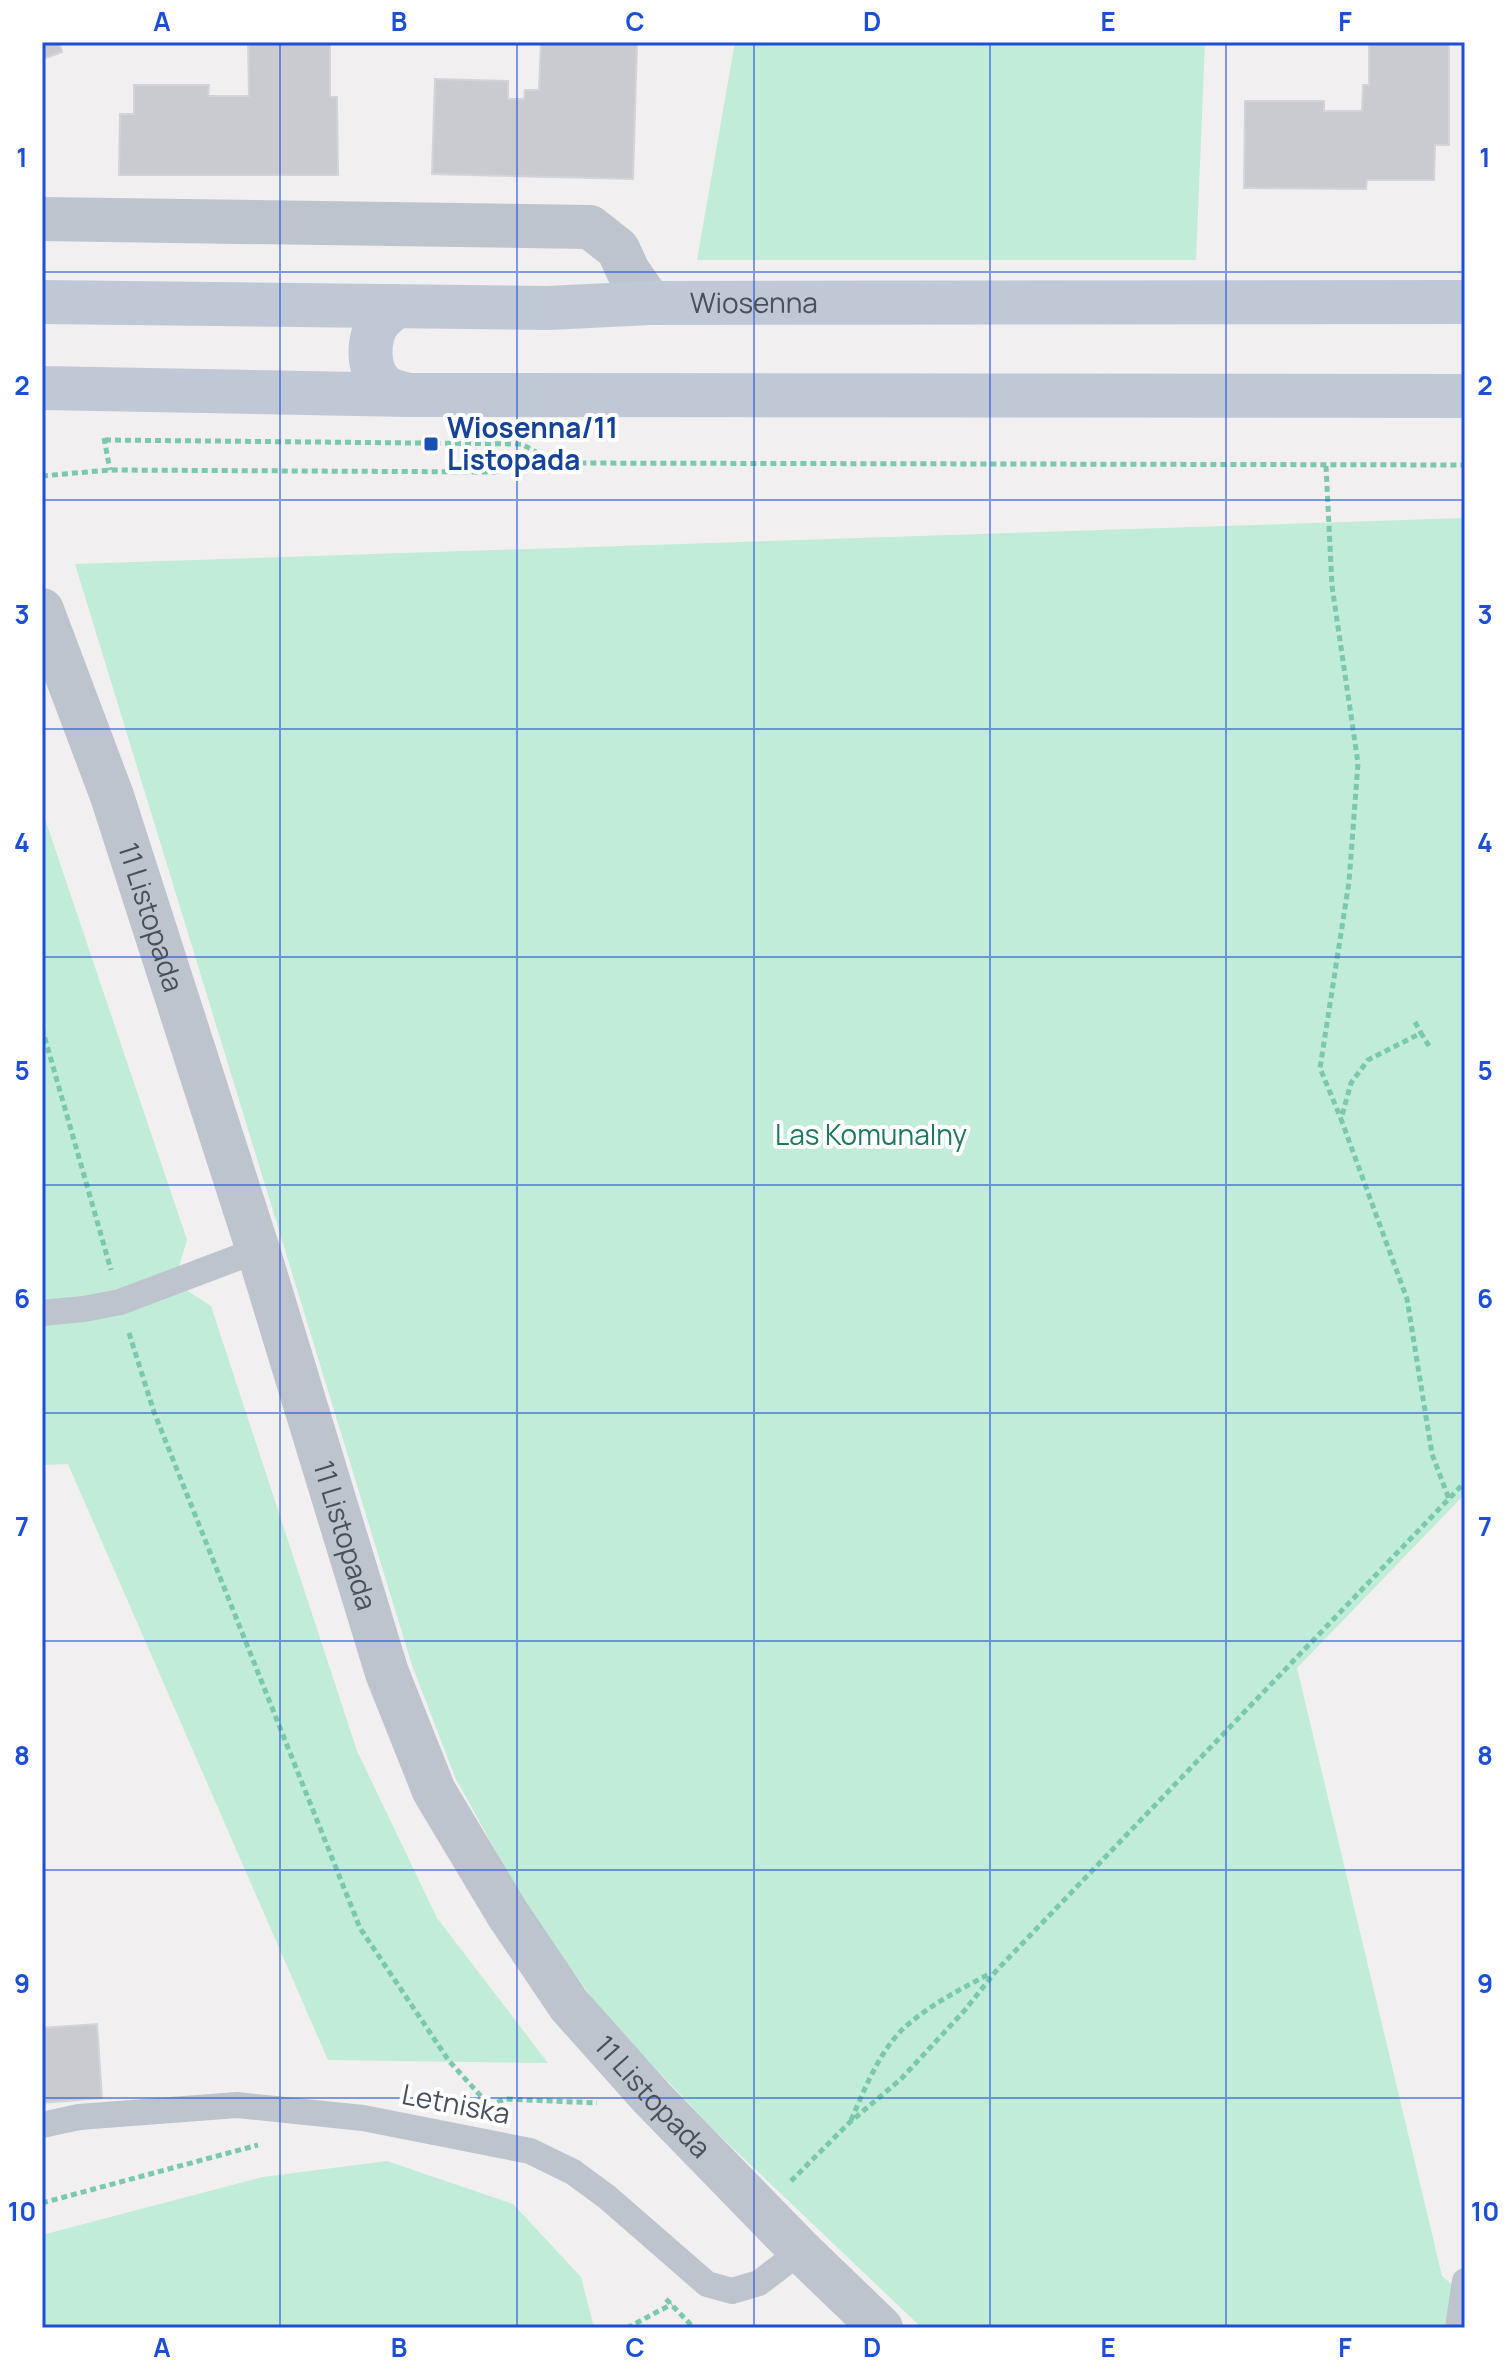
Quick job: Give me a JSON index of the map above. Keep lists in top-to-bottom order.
{
  "streets": {
    "main road": ["Wiosenna"],
    "street": ["11 Listopada"],
    "lane": ["Letniska"]
  },
  "parks": ["Las Komunalny"],
  "places": {
    "transit": ["Wiosenna/11 Listopada"]
  },
  "grid": {
    "columns": [
      "A",
      "B",
      "C",
      "D",
      "E",
      "F"
    ],
    "rows": [
      "1",
      "2",
      "3",
      "4",
      "5",
      "6",
      "7",
      "8",
      "9",
      "10"
    ]
  }
}
